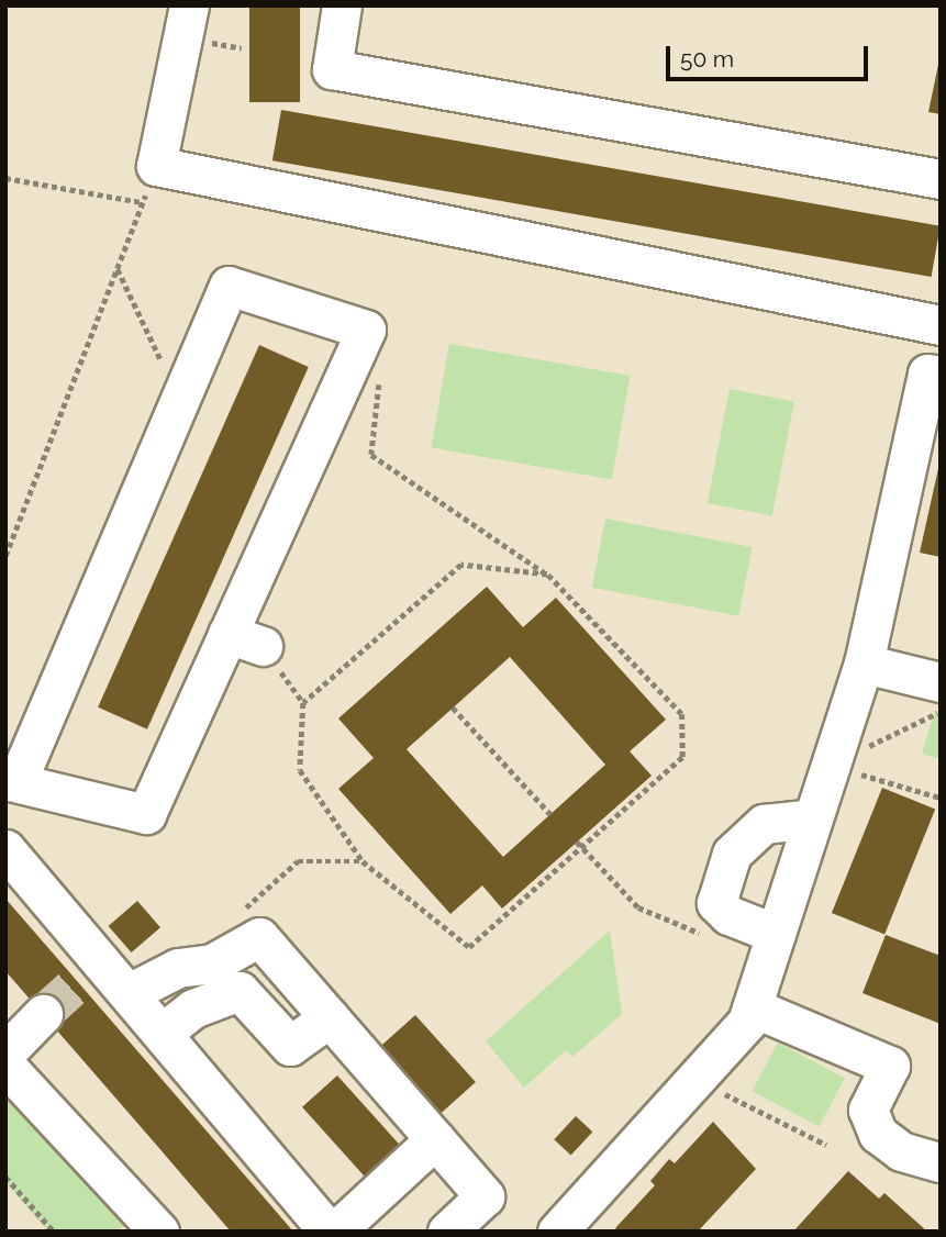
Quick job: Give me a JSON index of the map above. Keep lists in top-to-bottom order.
{
  "scale_bar": "50 m"
}
